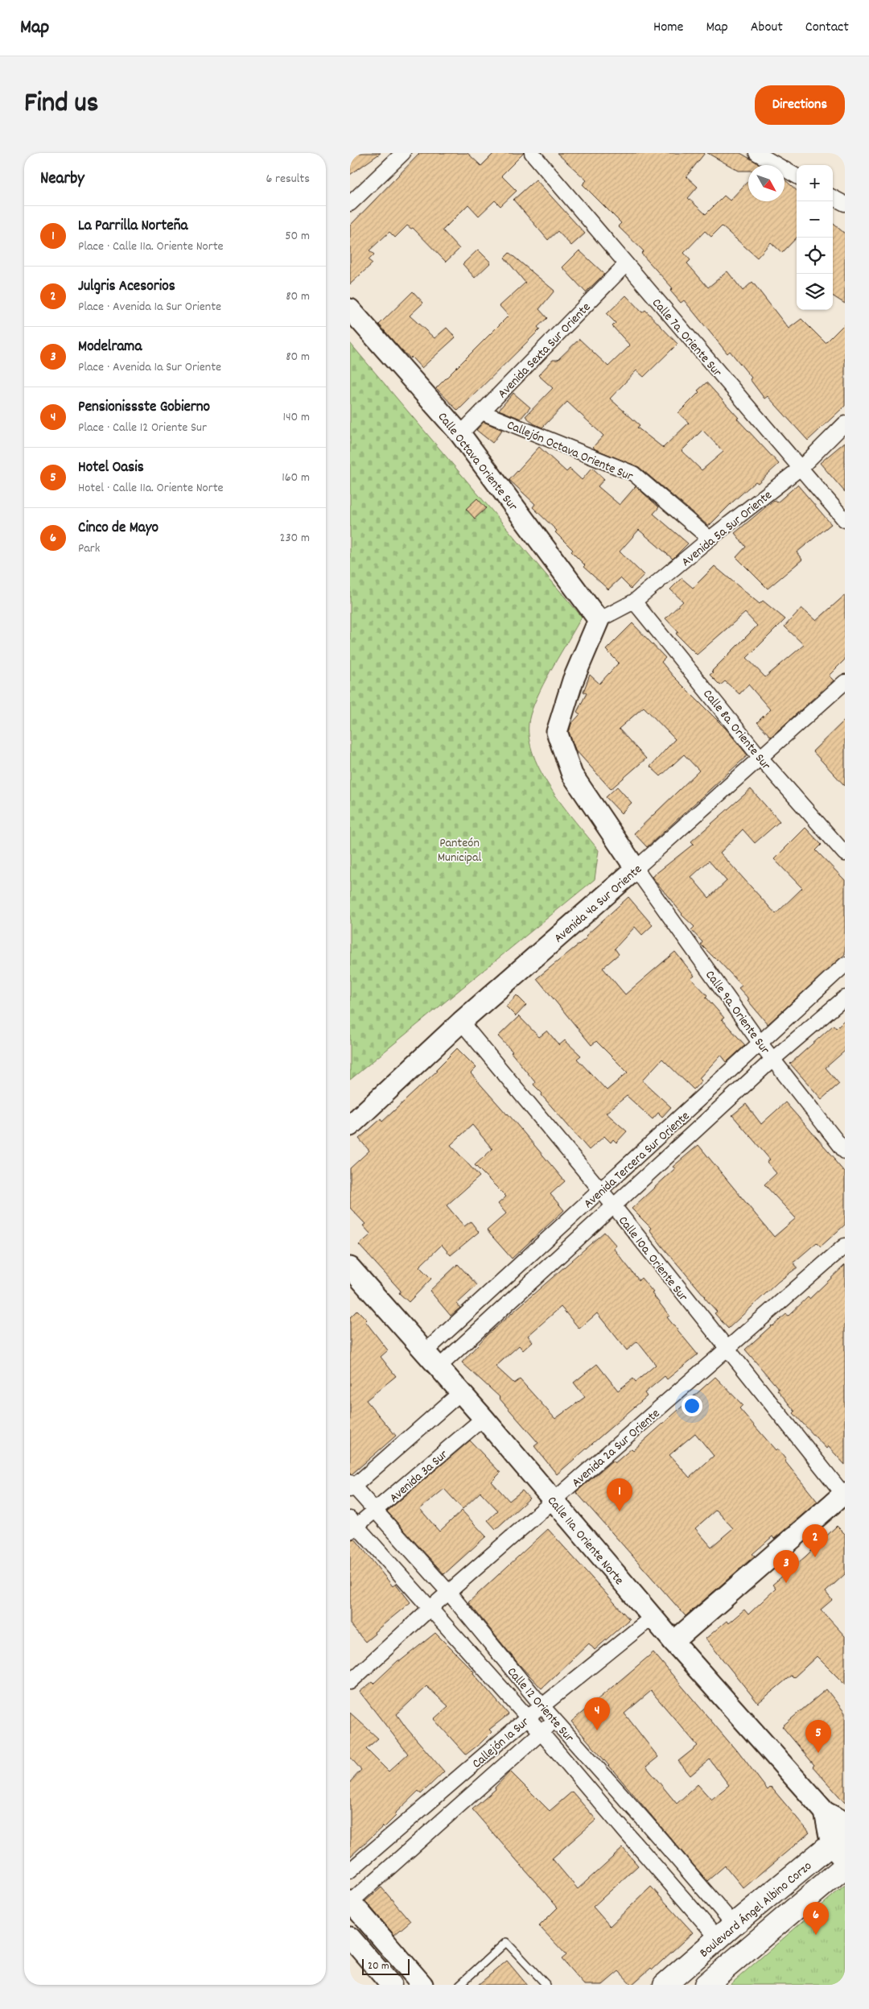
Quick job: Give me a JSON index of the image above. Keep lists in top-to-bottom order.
{
  "streets": {
    "main road": ["Boulevard Ángel Albino Corzo"],
    "street": [
      "Calle 7a. Oriente Sur",
      "Avenida Sexta Sur Oriente",
      "Callejón Octava Oriente Sur",
      "Calle Octava Oriente Sur",
      "Avenida 5a Sur Oriente",
      "Calle 8a. Oriente Sur",
      "Avenida 4a Sur Oriente",
      "Calle 9a. Oriente Sur",
      "Avenida Tercera Sur Oriente",
      "Calle 10a. Oriente Sur",
      "Avenida 2a Sur Oriente",
      "Avenida 3a Sur",
      "Calle 11a. Oriente Norte",
      "Calle 12 Oriente Sur",
      "Callejón 1a Sur"
    ]
  },
  "crossings": [
    ["Calle 7a. Oriente Sur", "Avenida Sexta Sur Oriente"],
    ["Calle 7a. Oriente Sur", "Avenida 5a Sur Oriente"],
    ["Avenida Sexta Sur Oriente", "Callejón Octava Oriente Sur"],
    ["Avenida Sexta Sur Oriente", "Calle Octava Oriente Sur"],
    ["Callejón Octava Oriente Sur", "Avenida 5a Sur Oriente"],
    ["Calle Octava Oriente Sur", "Avenida 5a Sur Oriente"],
    ["Avenida 5a Sur Oriente", "Calle 8a. Oriente Sur"],
    ["Calle 8a. Oriente Sur", "Avenida 4a Sur Oriente"],
    ["Avenida 4a Sur Oriente", "Calle 9a. Oriente Sur"],
    ["Avenida 4a Sur Oriente", "Calle 10a. Oriente Sur"],
    ["Calle 9a. Oriente Sur", "Avenida Tercera Sur Oriente"],
    ["Avenida Tercera Sur Oriente", "Calle 10a. Oriente Sur"],
    ["Avenida Tercera Sur Oriente", "Calle 11a. Oriente Norte"],
    ["Calle 10a. Oriente Sur", "Avenida 2a Sur Oriente"],
    ["Avenida 2a Sur Oriente", "Calle 11a. Oriente Norte"],
    ["Avenida 2a Sur Oriente", "Calle 12 Oriente Sur"],
    ["Avenida 3a Sur", "Calle 11a. Oriente Norte"],
    ["Avenida 3a Sur", "Calle 12 Oriente Sur"],
    ["Calle 11a. Oriente Norte", "Callejón 1a Sur"],
    ["Calle 12 Oriente Sur", "Callejón 1a Sur"],
    ["Calle 12 Oriente Sur", "Boulevard Ángel Albino Corzo"]
  ],
  "parks": ["Panteón Municipal"],
  "scale_bar": "20 m",
  "north": "bottom right",
  "page": {
    "header": "Map",
    "nav": [
      "Home",
      "Map",
      "About",
      "Contact"
    ],
    "title": "Find us",
    "buttons": "Directions",
    "heading": ["Nearby", "6 results"],
    "map_buttons": ["+", "−"],
    "list": [
      {
        "mark": "1",
        "name": "La Parrilla Norteña",
        "note": "Place · Calle 11a. Oriente Norte",
        "value": "50 m"
      },
      {
        "mark": "2",
        "name": "Julgris Acesorios",
        "note": "Place · Avenida 1a Sur Oriente",
        "value": "80 m"
      },
      {
        "mark": "3",
        "name": "Modelrama",
        "note": "Place · Avenida 1a Sur Oriente",
        "value": "80 m"
      },
      {
        "mark": "4",
        "name": "Pensionissste Gobierno",
        "note": "Place · Calle 12 Oriente Sur",
        "value": "140 m"
      },
      {
        "mark": "5",
        "name": "Hotel Oasis",
        "note": "Hotel · Calle 11a. Oriente Norte",
        "value": "160 m"
      },
      {
        "mark": "6",
        "name": "Cinco de Mayo",
        "note": "Park",
        "value": "230 m"
      }
    ],
    "pins": [
      "1",
      "2",
      "3",
      "4",
      "5",
      "6"
    ],
    "scale": "20 m"
  }
}
